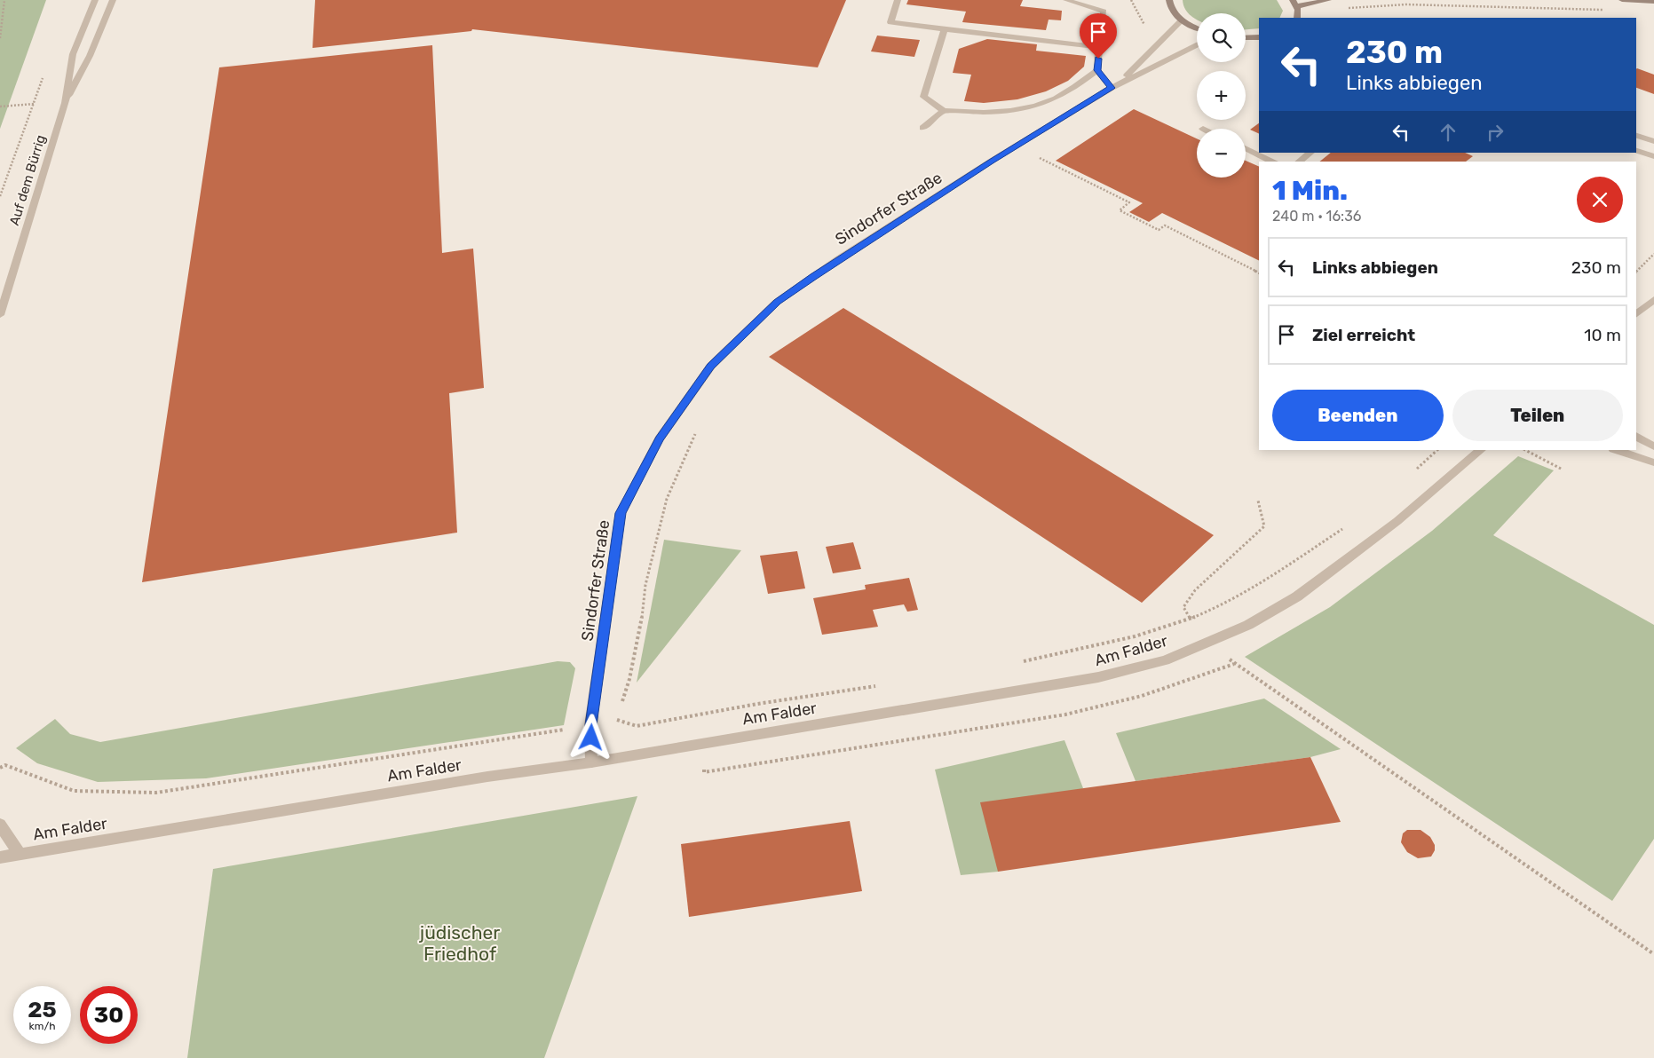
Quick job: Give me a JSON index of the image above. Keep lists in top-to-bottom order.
{
  "streets": {
    "street": ["Auf dem Bürrig", "Sindorfer Straße", "Am Falder"]
  },
  "crossings": [
    ["Sindorfer Straße", "Am Falder"]
  ],
  "parks": ["jüdischer Friedhof"],
  "page": {
    "map_buttons": ["+", "−"],
    "turn": ["230 m", "Links abbiegen"],
    "heading": ["1 Min.", "240 m · 16:36"],
    "list": [
      {
        "name": "Links abbiegen",
        "value": "230 m"
      },
      {
        "name": "Ziel erreicht",
        "value": "10 m"
      }
    ],
    "buttons": ["Beenden", "Teilen"],
    "speed": "25 km/h",
    "limit": "30"
  }
}
